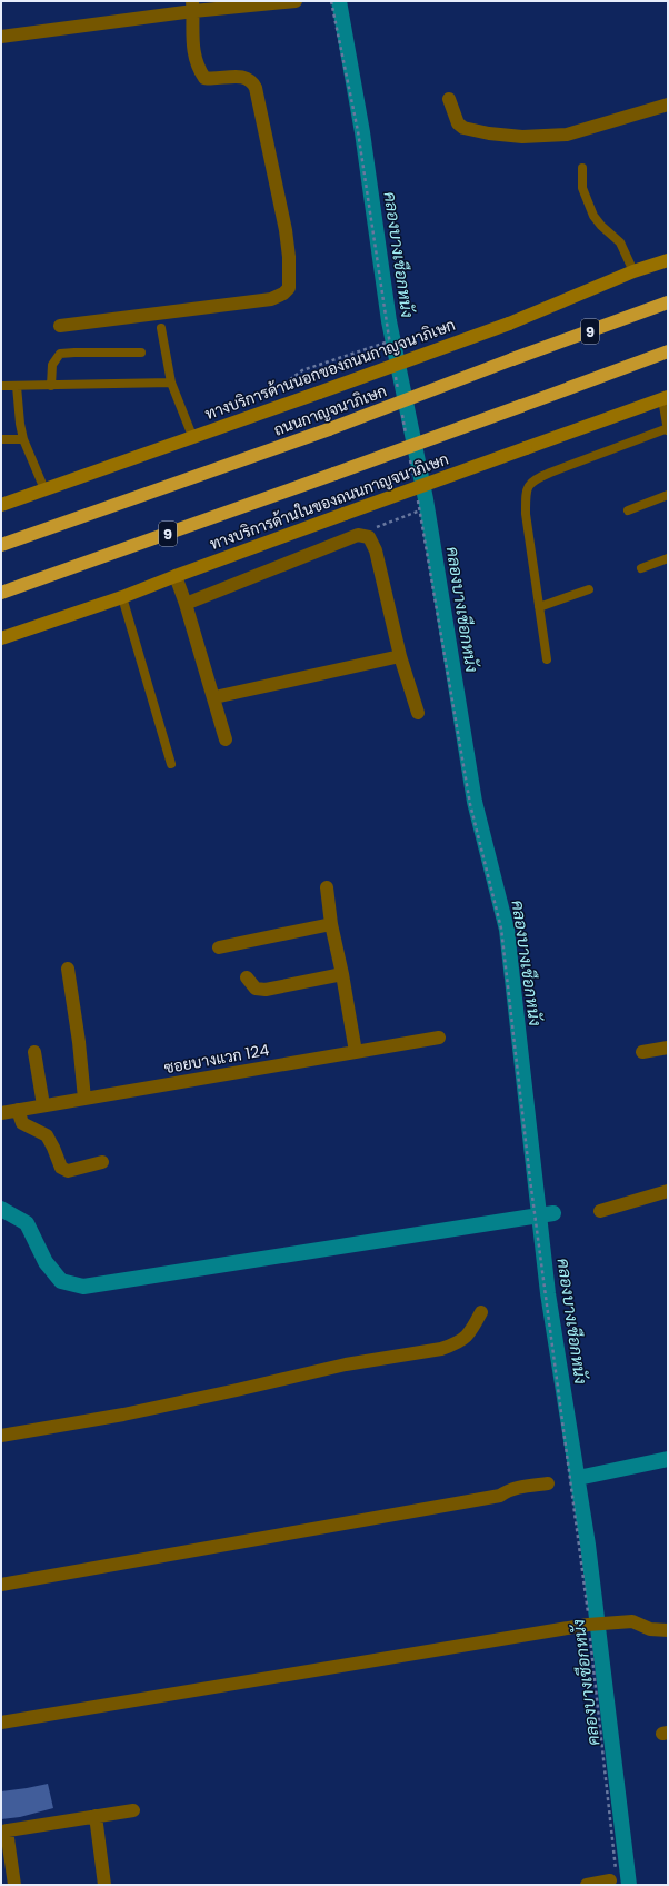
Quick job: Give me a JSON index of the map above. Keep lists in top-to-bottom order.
{
  "streets": {
    "highway": ["9", "ถนนกาญจนาภิเษก"],
    "main road": ["ทางบริการด้านนอกของถนนกาญจนาภิเษก", "ทางบริการด้านในของถนนกาญจนาภิเษก"],
    "street": ["ซอยบางแวก 124"]
  },
  "water": ["คลองบางเชือกหนัง"]
}
